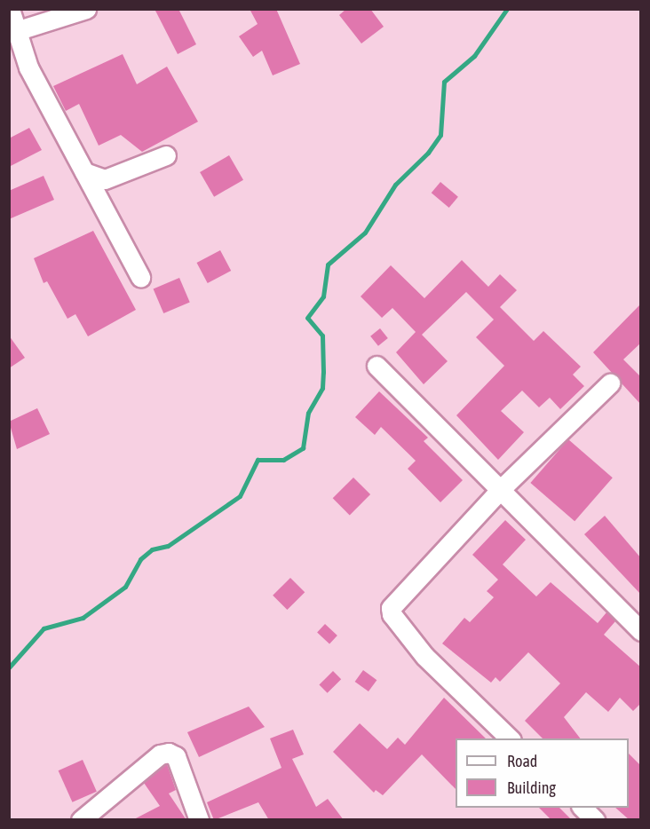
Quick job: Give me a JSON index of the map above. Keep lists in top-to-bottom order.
{
  "legend": ["Road", "Building"]
}
